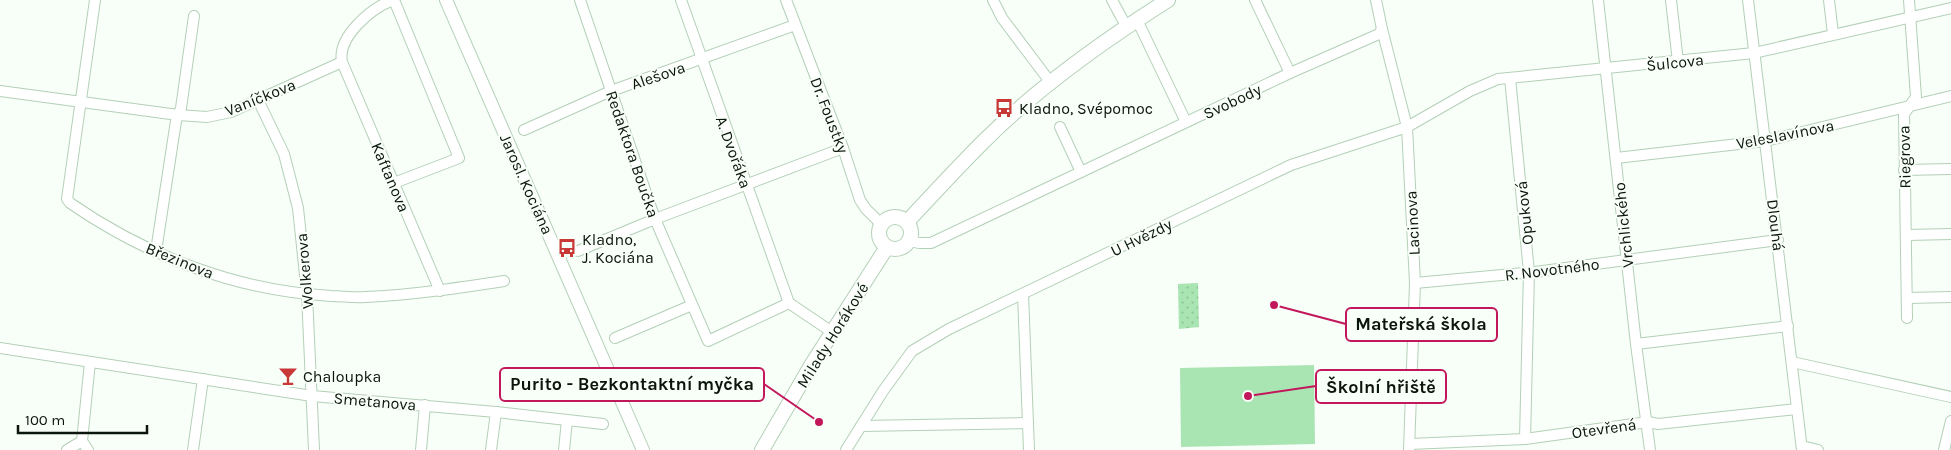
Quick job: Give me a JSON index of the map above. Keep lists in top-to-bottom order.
{
  "streets": {
    "main road": ["Milady Horákové"],
    "street": [
      "Šulcova",
      "Alešova",
      "Vaníčkova",
      "Svobody",
      "Dr. Foustky",
      "Veleslavínova",
      "A. Dvořáka",
      "Redaktora Boučka",
      "Riegrova",
      "Kaftanova",
      "Jarosl. Kociána",
      "Opuková",
      "Lacinova",
      "Vrchlického",
      "Dlouhá",
      "U Hvězdy",
      "Březinova",
      "R. Novotného",
      "Wolkerova",
      "Smetanova",
      "Otevřená"
    ]
  },
  "crossings": [
    ["Šulcova", "Riegrova"],
    ["Šulcova", "Opuková"],
    ["Šulcova", "Lacinova"],
    ["Šulcova", "Vrchlického"],
    ["Šulcova", "Dlouhá"],
    ["Šulcova", "U Hvězdy"],
    ["Alešova", "Dr. Foustky"],
    ["Alešova", "A. Dvořáka"],
    ["Alešova", "Redaktora Boučka"],
    ["Vaníčkova", "Kaftanova"],
    ["Vaníčkova", "Březinova"],
    ["Vaníčkova", "Wolkerova"],
    ["Svobody", "Dr. Foustky"],
    ["Svobody", "Lacinova"],
    ["Svobody", "Milady Horákové"],
    ["Dr. Foustky", "Milady Horákové"],
    ["Veleslavínova", "Riegrova"],
    ["Veleslavínova", "Vrchlického"],
    ["Veleslavínova", "Dlouhá"],
    ["A. Dvořáka", "Redaktora Boučka"],
    ["Kaftanova", "Březinova"],
    ["Opuková", "R. Novotného"],
    ["Opuková", "Otevřená"],
    ["Lacinova", "U Hvězdy"],
    ["Lacinova", "R. Novotného"],
    ["Lacinova", "Otevřená"],
    ["Vrchlického", "R. Novotného"],
    ["Vrchlického", "Otevřená"],
    ["Dlouhá", "R. Novotného"],
    ["Dlouhá", "Otevřená"],
    ["Březinova", "Wolkerova"],
    ["Wolkerova", "Smetanova"]
  ],
  "places": {
    "bus stop": ["Kladno, Svépomoc", "Kladno, J. Kociána"],
    "other": ["Mateřská škola", "Školní hřiště", "Purito - Bezkontaktní myčka"],
    "bar": ["Chaloupka"]
  },
  "scale_bar": "100 m"
}
